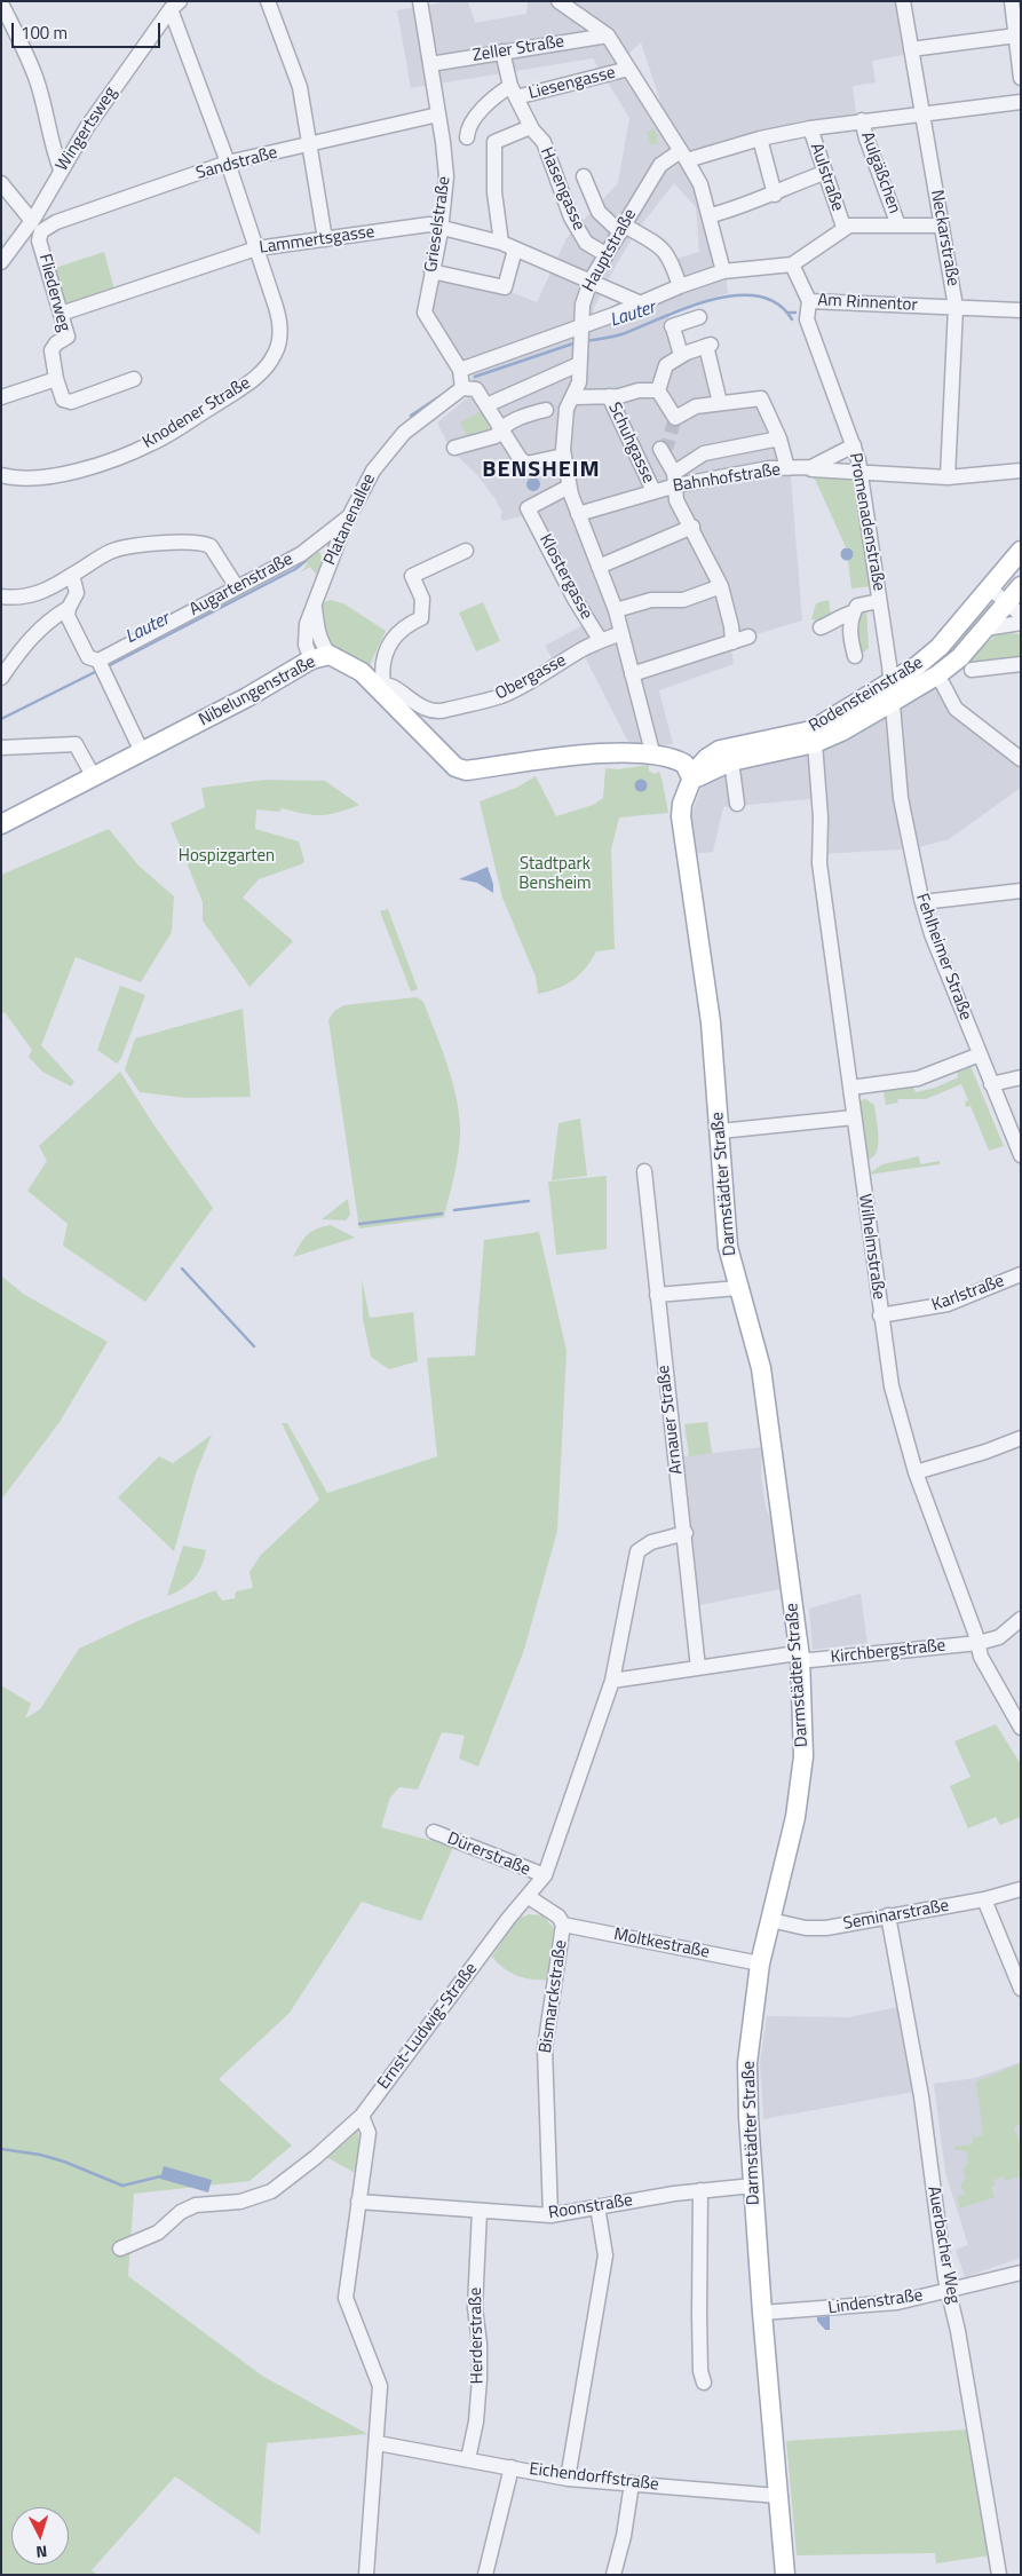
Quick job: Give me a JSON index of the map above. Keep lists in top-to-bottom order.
{
  "streets": {
    "main road": ["Nibelungenstraße", "Rodensteinstraße", "Darmstädter Straße"],
    "street": [
      "Zeller Straße",
      "Liesengasse",
      "Wingertsweg",
      "Sandstraße",
      "Aulgäßchen",
      "Aulstraße",
      "Hasengasse",
      "Grieselstraße",
      "Neckarstraße",
      "Lammertsgasse",
      "Hauptstraße",
      "Fliederweg",
      "Am Rinnentor",
      "Knodener Straße",
      "Schuhgasse",
      "Bahnhofstraße",
      "Platanenallee",
      "Promenadenstraße",
      "Klostergasse",
      "Augartenstraße",
      "Obergasse",
      "Fehlheimer Straße",
      "Wilhelmstraße",
      "Karlstraße",
      "Arnauer Straße",
      "Kirchbergstraße",
      "Dürerstraße",
      "Seminarstraße",
      "Moltkestraße",
      "Bismarckstraße",
      "Ernst-Ludwig-Straße",
      "Roonstraße",
      "Auerbacher Weg",
      "Lindenstraße",
      "Herderstraße",
      "Eichendorffstraße"
    ]
  },
  "crossings": [
    ["Zeller Straße", "Hasengasse"],
    ["Zeller Straße", "Grieselstraße"],
    ["Liesengasse", "Hasengasse"],
    ["Wingertsweg", "Sandstraße"],
    ["Wingertsweg", "Fliederweg"],
    ["Wingertsweg", "Knodener Straße"],
    ["Sandstraße", "Grieselstraße"],
    ["Sandstraße", "Fliederweg"],
    ["Sandstraße", "Knodener Straße"],
    ["Hasengasse", "Hauptstraße"],
    ["Grieselstraße", "Lammertsgasse"],
    ["Neckarstraße", "Am Rinnentor"],
    ["Neckarstraße", "Bahnhofstraße"],
    ["Lammertsgasse", "Hauptstraße"],
    ["Lammertsgasse", "Fliederweg"],
    ["Lammertsgasse", "Knodener Straße"],
    ["Hauptstraße", "Bahnhofstraße"],
    ["Hauptstraße", "Klostergasse"],
    ["Hauptstraße", "Obergasse"],
    ["Hauptstraße", "Nibelungenstraße"],
    ["Am Rinnentor", "Promenadenstraße"],
    ["Schuhgasse", "Bahnhofstraße"],
    ["Bahnhofstraße", "Promenadenstraße"],
    ["Platanenallee", "Augartenstraße"],
    ["Platanenallee", "Nibelungenstraße"],
    ["Promenadenstraße", "Rodensteinstraße"],
    ["Promenadenstraße", "Fehlheimer Straße"],
    ["Klostergasse", "Obergasse"],
    ["Obergasse", "Nibelungenstraße"],
    ["Nibelungenstraße", "Rodensteinstraße"],
    ["Rodensteinstraße", "Fehlheimer Straße"],
    ["Rodensteinstraße", "Darmstädter Straße"],
    ["Rodensteinstraße", "Wilhelmstraße"],
    ["Darmstädter Straße", "Kirchbergstraße"],
    ["Darmstädter Straße", "Seminarstraße"],
    ["Darmstädter Straße", "Moltkestraße"],
    ["Darmstädter Straße", "Roonstraße"],
    ["Darmstädter Straße", "Lindenstraße"],
    ["Darmstädter Straße", "Eichendorffstraße"],
    ["Wilhelmstraße", "Karlstraße"],
    ["Wilhelmstraße", "Kirchbergstraße"],
    ["Arnauer Straße", "Kirchbergstraße"],
    ["Arnauer Straße", "Ernst-Ludwig-Straße"],
    ["Kirchbergstraße", "Ernst-Ludwig-Straße"],
    ["Dürerstraße", "Ernst-Ludwig-Straße"],
    ["Seminarstraße", "Auerbacher Weg"],
    ["Moltkestraße", "Bismarckstraße"],
    ["Bismarckstraße", "Ernst-Ludwig-Straße"],
    ["Bismarckstraße", "Roonstraße"],
    ["Roonstraße", "Herderstraße"],
    ["Auerbacher Weg", "Lindenstraße"],
    ["Herderstraße", "Eichendorffstraße"]
  ],
  "districts": ["BENSHEIM"],
  "water": ["Lauter"],
  "parks": ["Hospizgarten", "Stadtpark Bensheim"],
  "scale_bar": "100 m",
  "north": "bottom"
}
